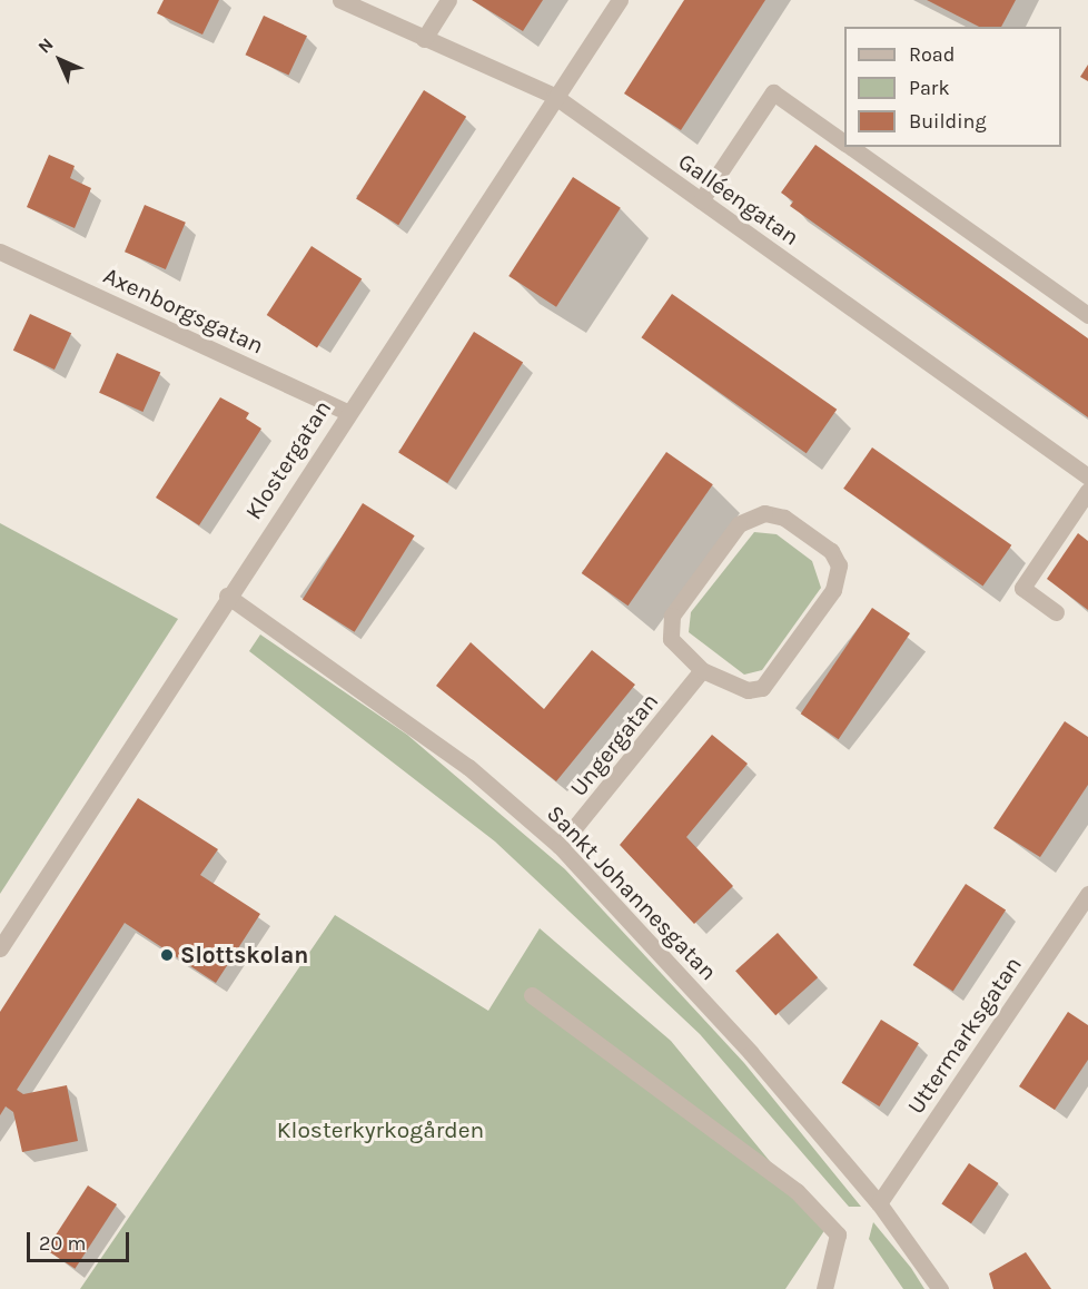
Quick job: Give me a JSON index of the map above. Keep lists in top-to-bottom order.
{
  "streets": {
    "street": [
      "Galléengatan",
      "Axenborgsgatan",
      "Klostergatan",
      "Ungergatan",
      "Sankt Johannesgatan",
      "Uttermarksgatan"
    ]
  },
  "crossings": [
    ["Galléengatan", "Klostergatan"],
    ["Axenborgsgatan", "Klostergatan"],
    ["Klostergatan", "Sankt Johannesgatan"],
    ["Ungergatan", "Sankt Johannesgatan"],
    ["Sankt Johannesgatan", "Uttermarksgatan"]
  ],
  "parks": ["Klosterkyrkogården"],
  "places": ["Slottskolan"],
  "legend": ["Road", "Park", "Building"],
  "scale_bar": "20 m",
  "north": "top left"
}
